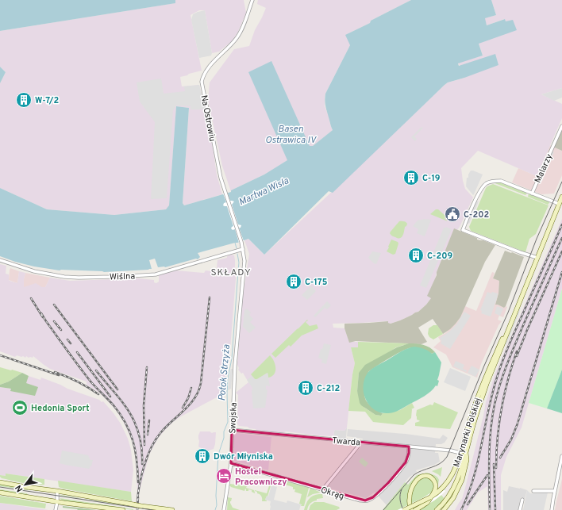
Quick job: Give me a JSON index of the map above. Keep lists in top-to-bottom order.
{
  "streets": {
    "main road": ["Marynarki Polskiej"],
    "street": [
      "Na Ostrowiu",
      "Malarzy",
      "Wiślna",
      "Swojska",
      "Twarda",
      "Okrąg"
    ]
  },
  "crossings": [
    ["Na Ostrowiu", "Wiślna"],
    ["Na Ostrowiu", "Swojska"],
    ["Wiślna", "Swojska"],
    ["Swojska", "Twarda"],
    ["Swojska", "Okrąg"],
    ["Marynarki Polskiej", "Twarda"],
    ["Twarda", "Okrąg"]
  ],
  "districts": ["SKŁADY"],
  "water": ["Basen Ostrawica IV", "Martwa Wisła", "Potok Strzyża"],
  "places": {
    "building": [
      "W-7/2",
      "C-19",
      "C-209",
      "C-175",
      "C-212",
      "Dwór Młyniska"
    ],
    "public building": ["C-202"],
    "sports": ["Hedonia Sport"],
    "hotel": ["Hostel Pracowniczy"]
  },
  "north": "bottom left"
}
